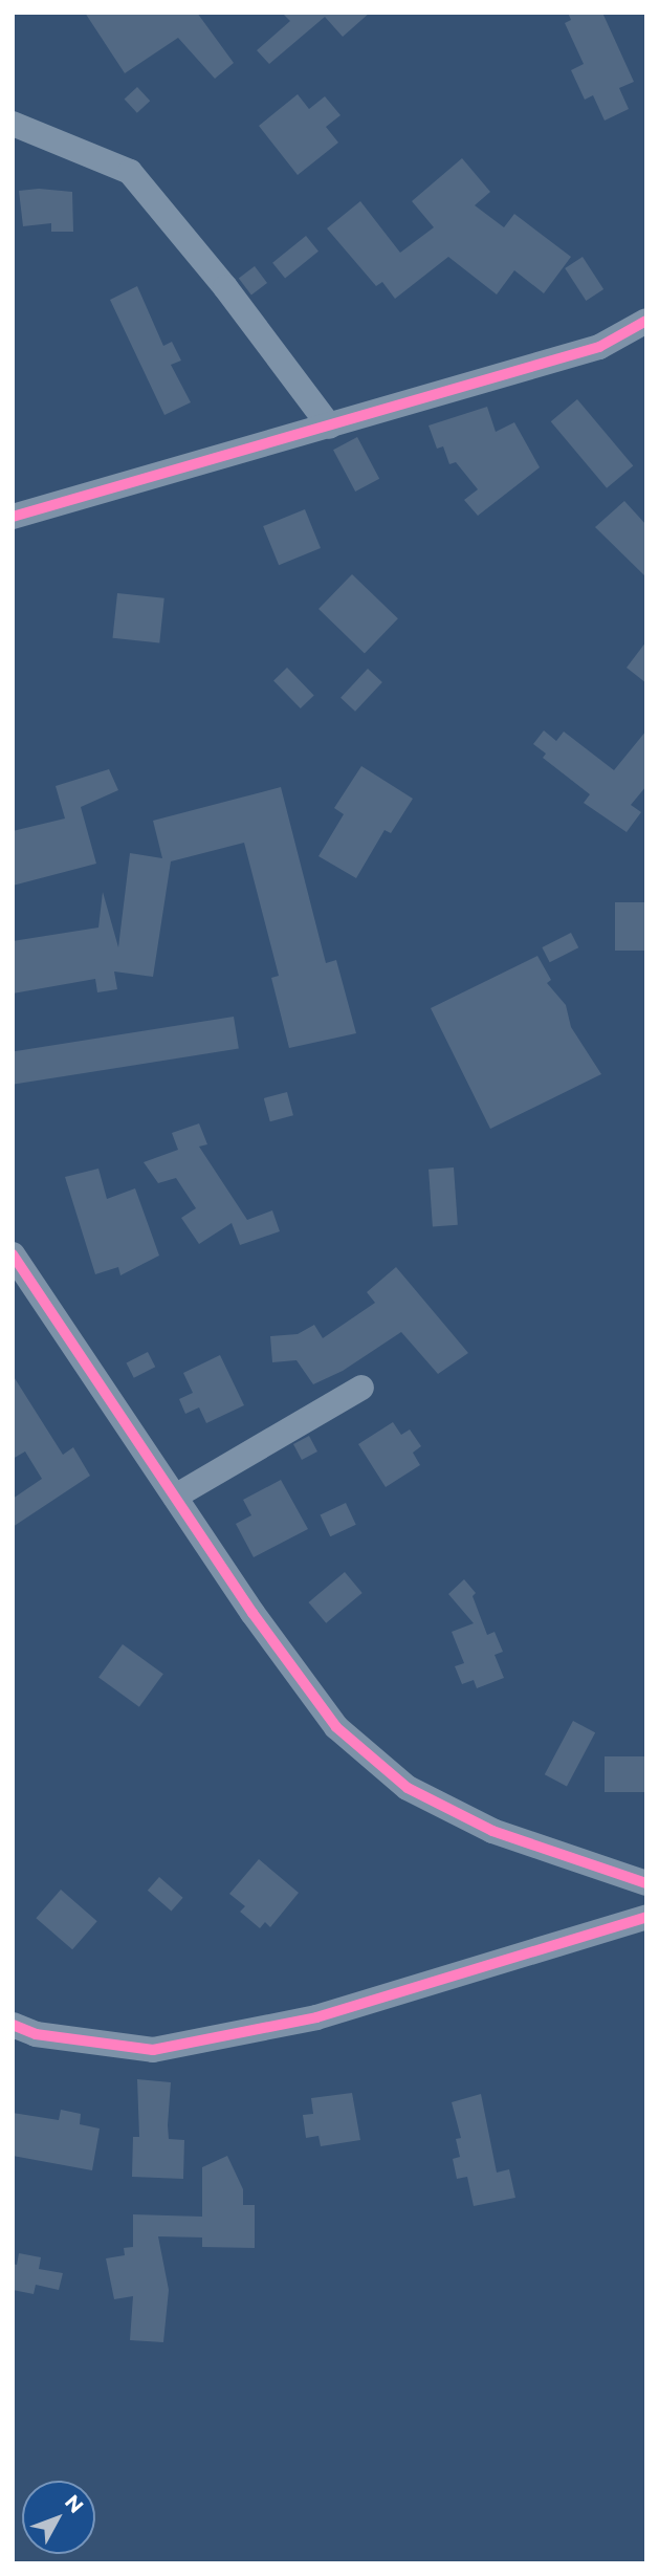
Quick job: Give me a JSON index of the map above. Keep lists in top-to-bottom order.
{
  "north": "top right"
}
